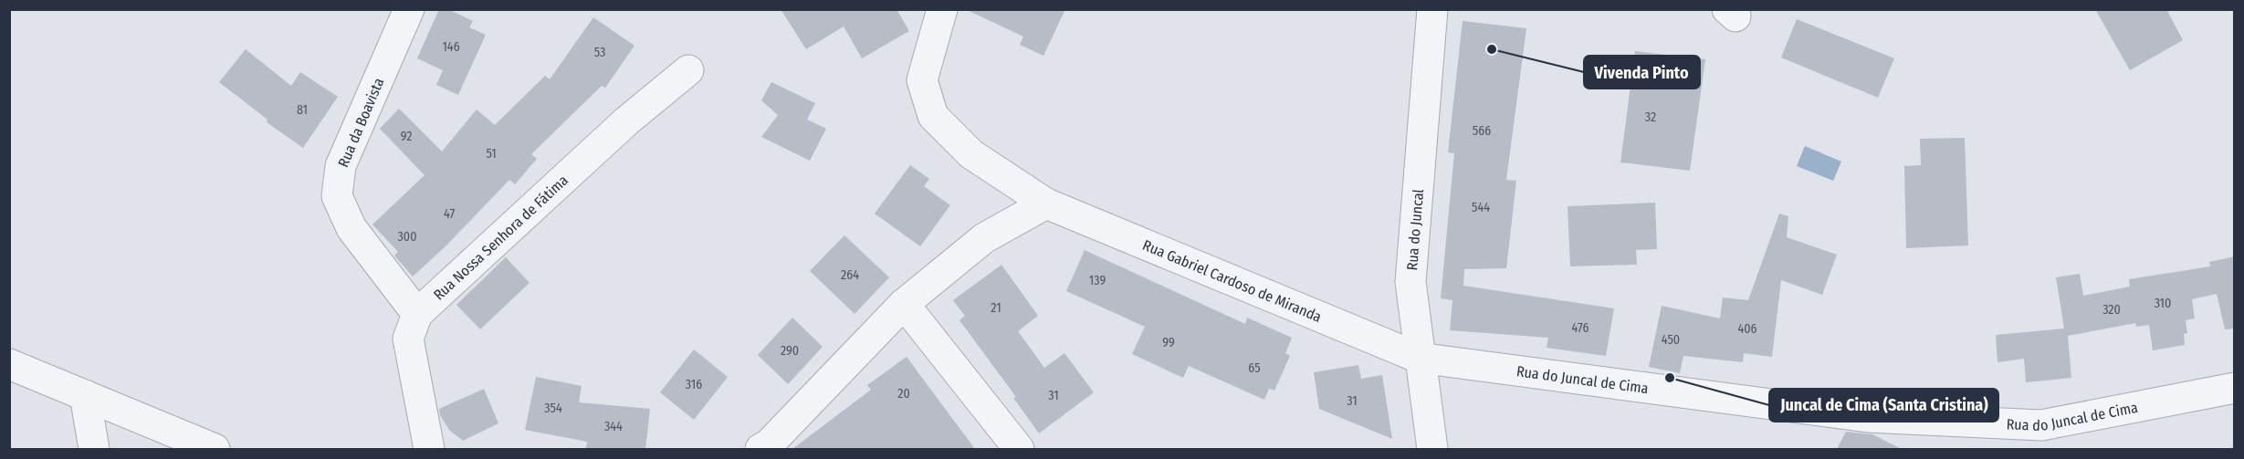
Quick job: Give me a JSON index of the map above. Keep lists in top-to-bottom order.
{
  "streets": {
    "street": [
      "Rua da Boavista",
      "Rua do Juncal",
      "Rua Nossa Senhora de Fátima",
      "Rua Gabriel Cardoso de Miranda",
      "Rua do Juncal de Cima"
    ]
  },
  "crossings": [
    ["Rua da Boavista", "Rua Nossa Senhora de Fátima"],
    ["Rua do Juncal", "Rua Gabriel Cardoso de Miranda"],
    ["Rua do Juncal", "Rua do Juncal de Cima"],
    ["Rua Gabriel Cardoso de Miranda", "Rua do Juncal de Cima"]
  ],
  "places": ["Vivenda Pinto", "Juncal de Cima (Santa Cristina)"],
  "house_numbers": [
    "146",
    "53",
    "81",
    "32",
    "566",
    "92",
    "51",
    "544",
    "47",
    "300",
    "264",
    "139",
    "310",
    "21",
    "320",
    "476",
    "406",
    "450",
    "99",
    "290",
    "65",
    "316",
    "20",
    "31",
    "31",
    "354",
    "344"
  ]
}
